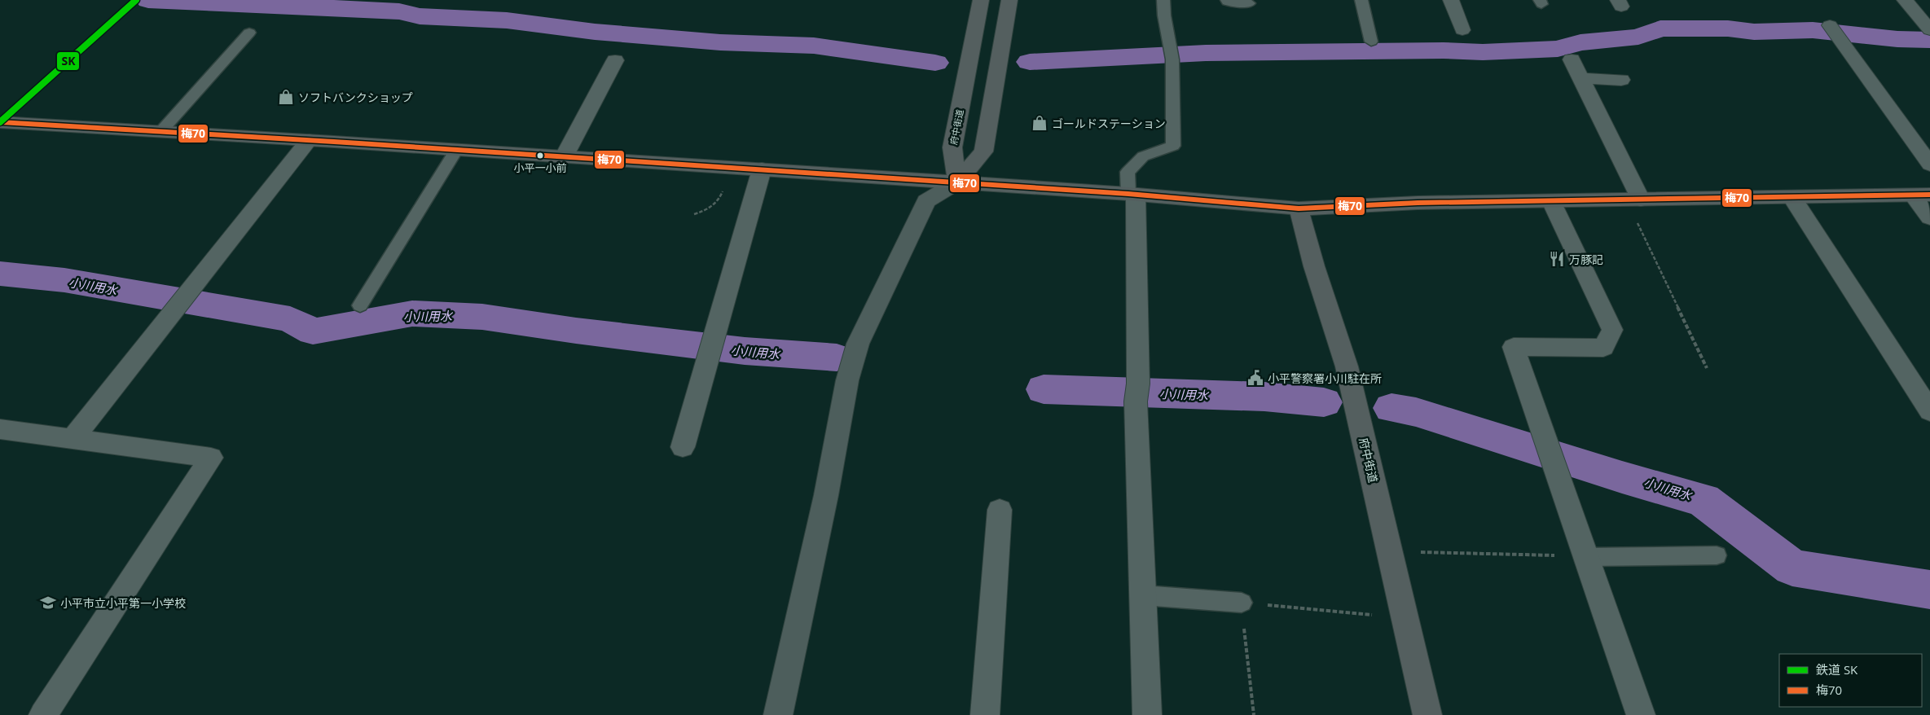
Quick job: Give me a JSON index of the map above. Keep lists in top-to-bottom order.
{
  "streets": {
    "main road": ["府中街道"]
  },
  "water": ["小川用水"],
  "places": {
    "shop": ["ソフトバンクショップ", "ゴールドステーション"],
    "other": ["小平一小前"],
    "restaurant": ["万豚記"],
    "public building": ["小平警察署小川駐在所"],
    "school or university": ["小平市立小平第一小学校"]
  },
  "lines": ["rail line SK", "transit line 梅70"],
  "legend": ["鉄道 SK", "梅70"]
}
